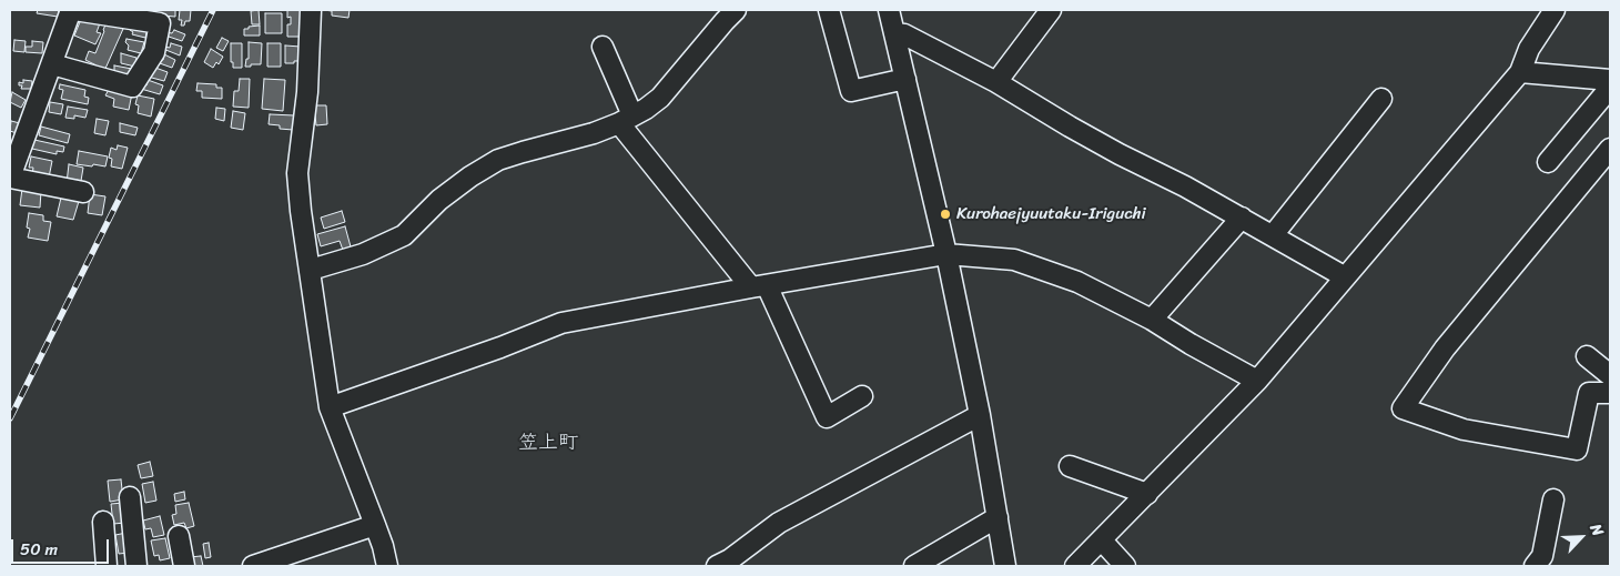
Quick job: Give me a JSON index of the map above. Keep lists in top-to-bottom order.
{
  "districts": ["笠上町"],
  "places": ["Kurohaejyuutaku-Iriguchi"],
  "scale_bar": "50 m",
  "north": "top right"
}
